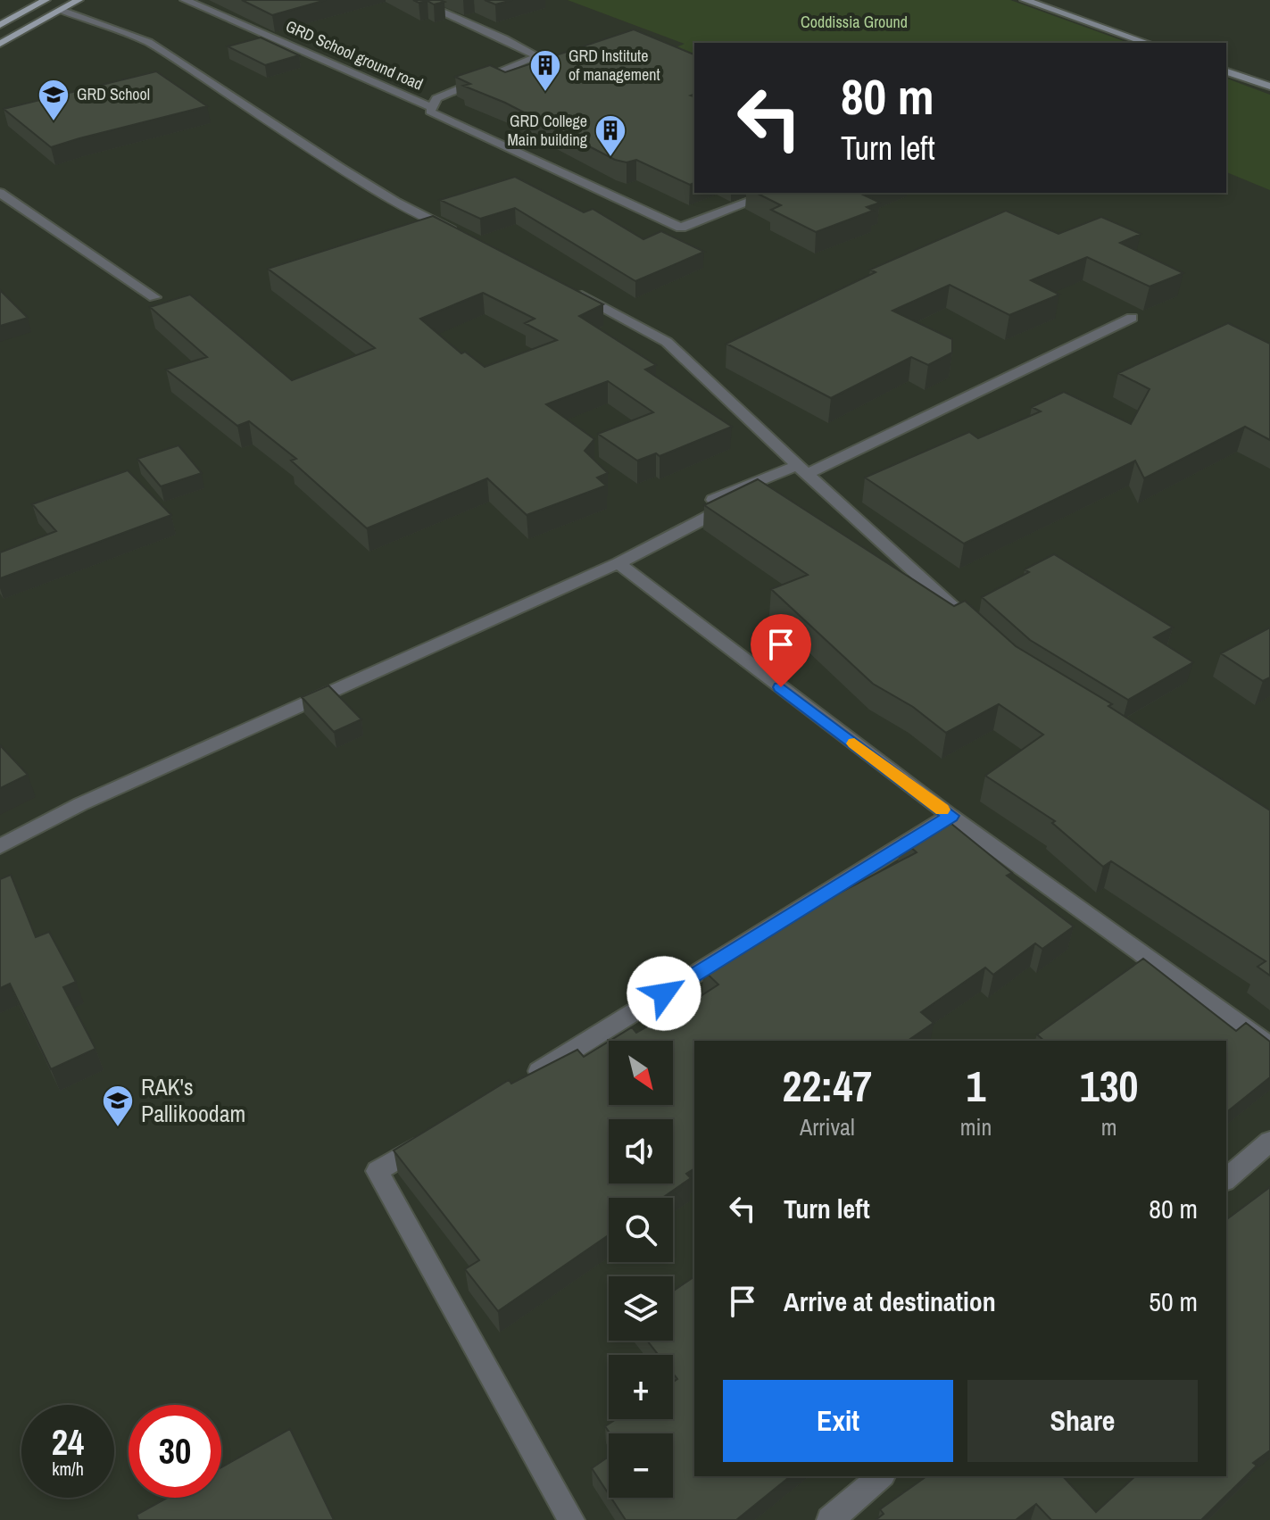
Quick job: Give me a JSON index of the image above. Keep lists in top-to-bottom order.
{
  "streets": {
    "street": ["GRD School ground road"]
  },
  "parks": ["Coddissia Ground"],
  "places": {
    "building": ["GRD Institute of management", "GRD College Main building"],
    "school or university": ["GRD School", "RAK's Pallikoodam"]
  },
  "north": "bottom right",
  "page": {
    "turn": ["80 m", "Turn left"],
    "map_buttons": ["+", "−"],
    "eta": [
      "22:47",
      "Arrival",
      "1",
      "min",
      "130",
      "m"
    ],
    "list": [
      {
        "name": "Turn left",
        "value": "80 m"
      },
      {
        "name": "Arrive at destination",
        "value": "50 m"
      }
    ],
    "buttons": ["Exit", "Share"],
    "speed": "24 km/h",
    "limit": "30"
  }
}
